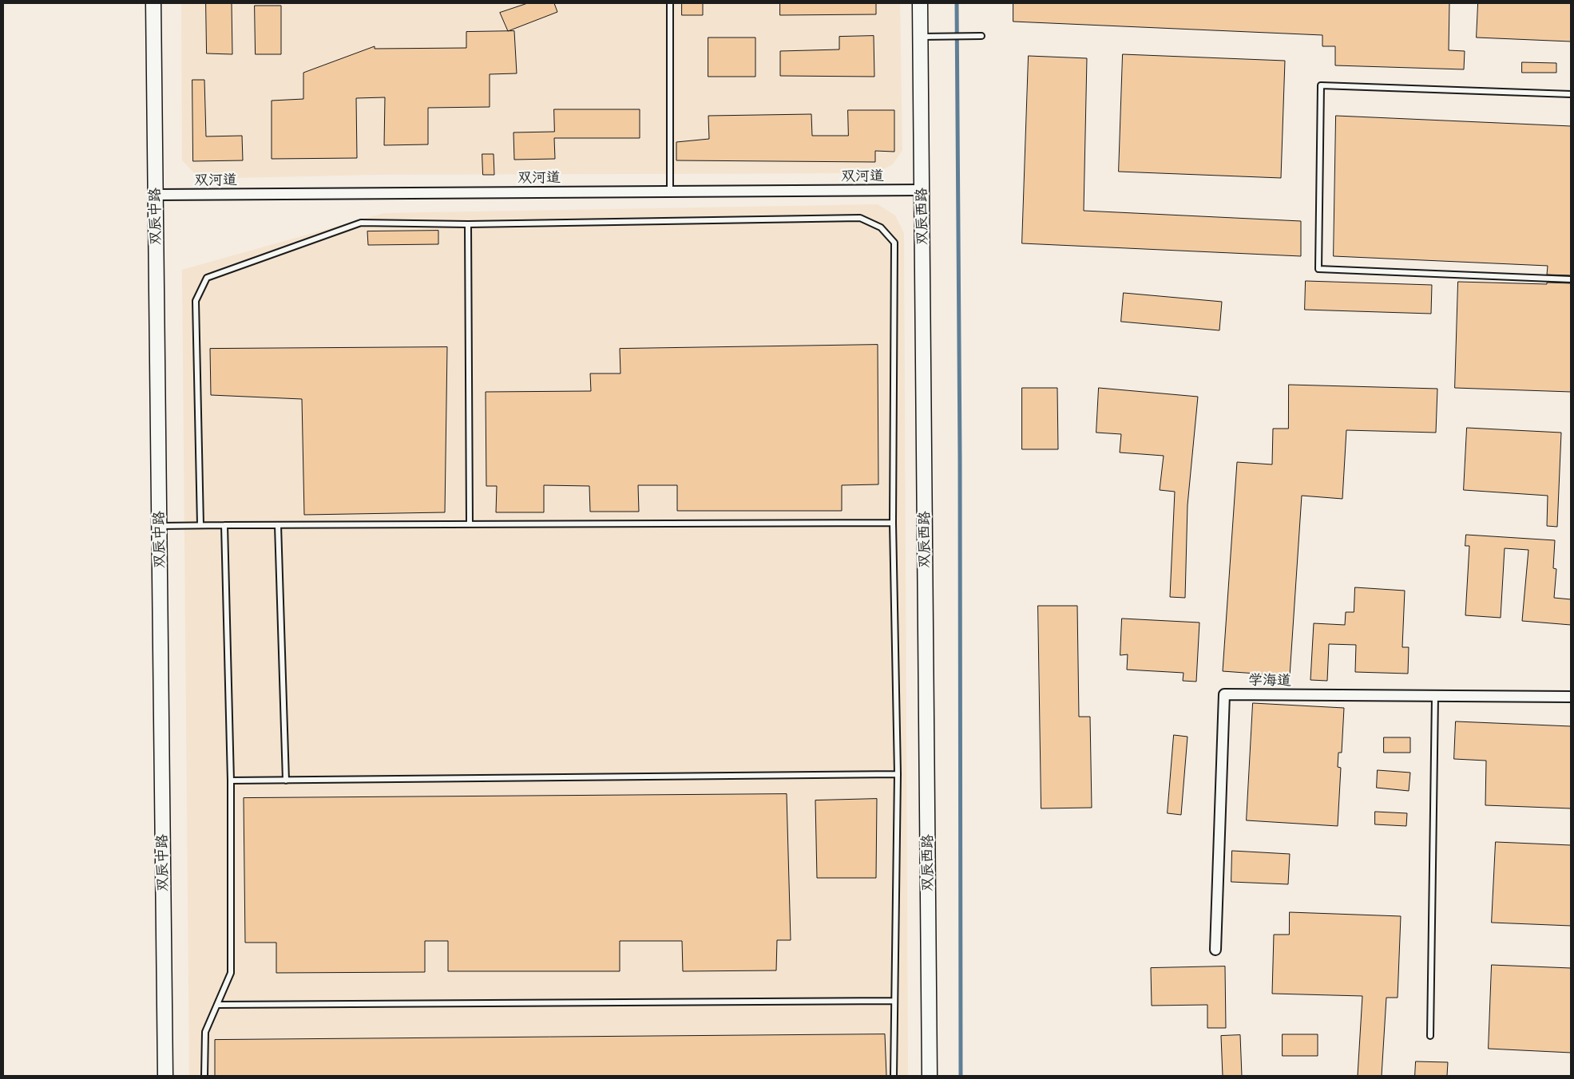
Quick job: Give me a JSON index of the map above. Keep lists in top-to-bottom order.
{
  "streets": {
    "street": [
      "双河道",
      "双辰中路",
      "双辰西路",
      "学海道"
    ]
  },
  "crossings": [
    ["双河道", "双辰中路"],
    ["双河道", "双辰西路"]
  ]
}
